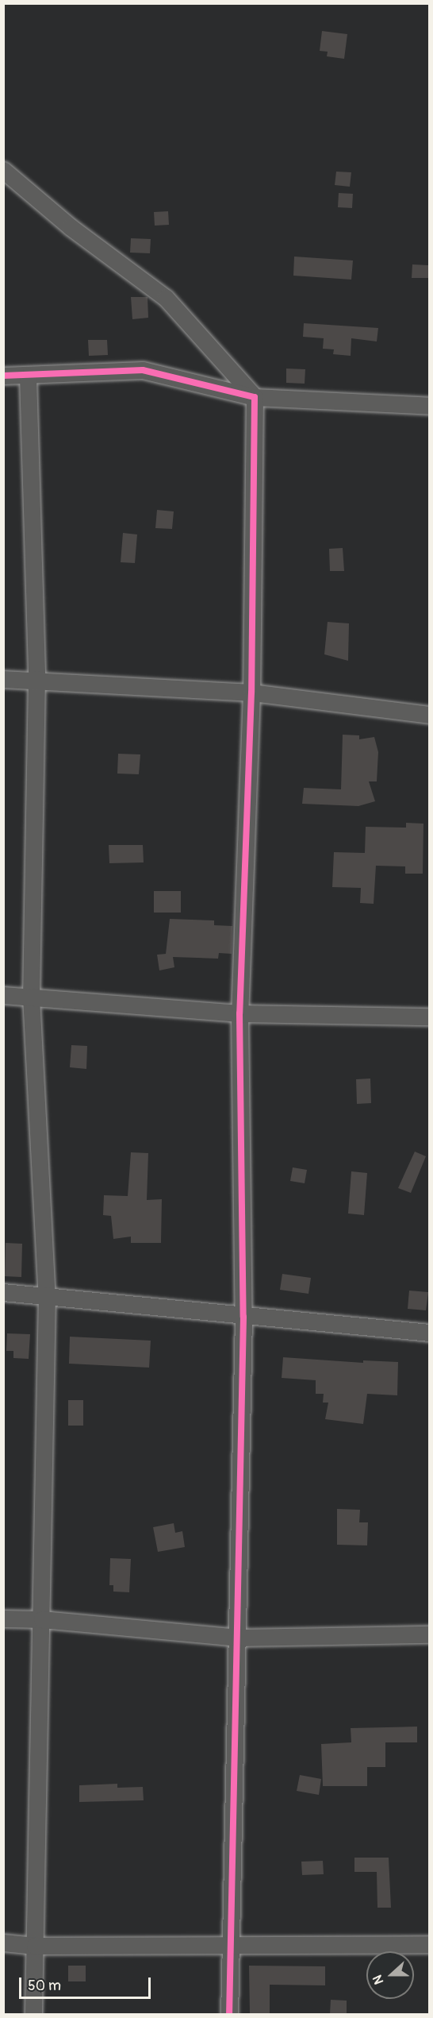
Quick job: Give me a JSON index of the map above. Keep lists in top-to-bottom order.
{
  "scale_bar": "50 m",
  "north": "left"
}
